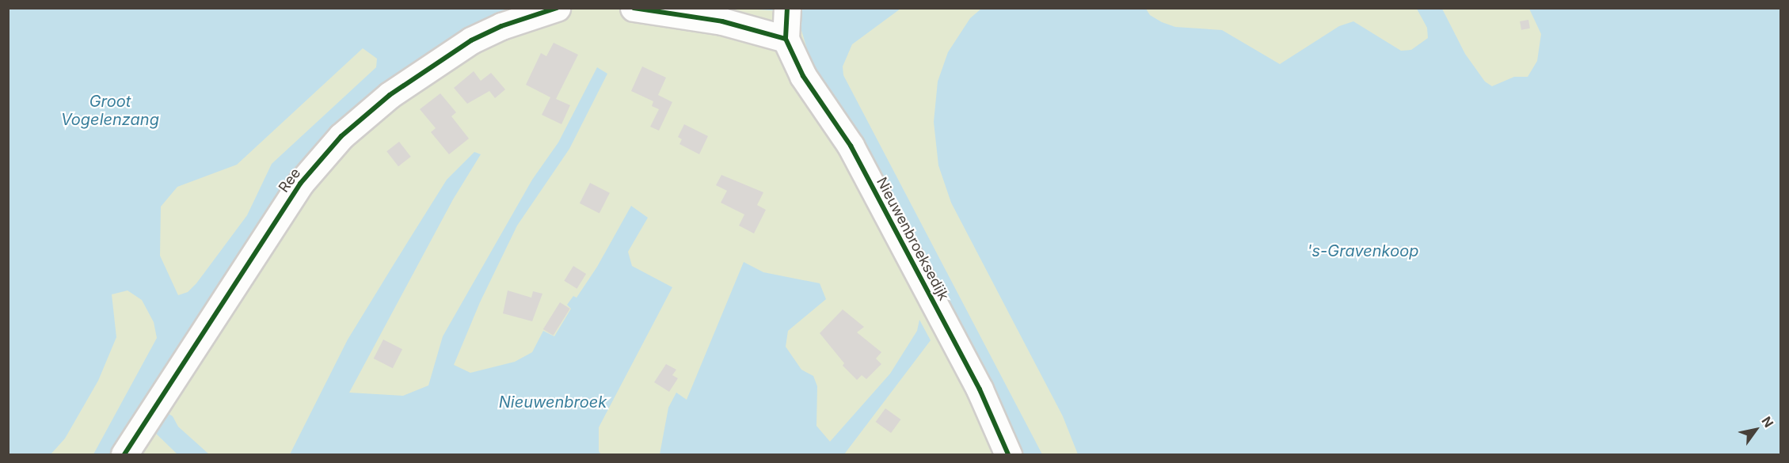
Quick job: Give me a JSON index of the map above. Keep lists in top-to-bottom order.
{
  "streets": {
    "street": ["Ree", "Nieuwenbroeksedijk"]
  },
  "water": ["Groot Vogelenzang", "'s-Gravenkoop", "Nieuwenbroek"],
  "north": "top right"
}
